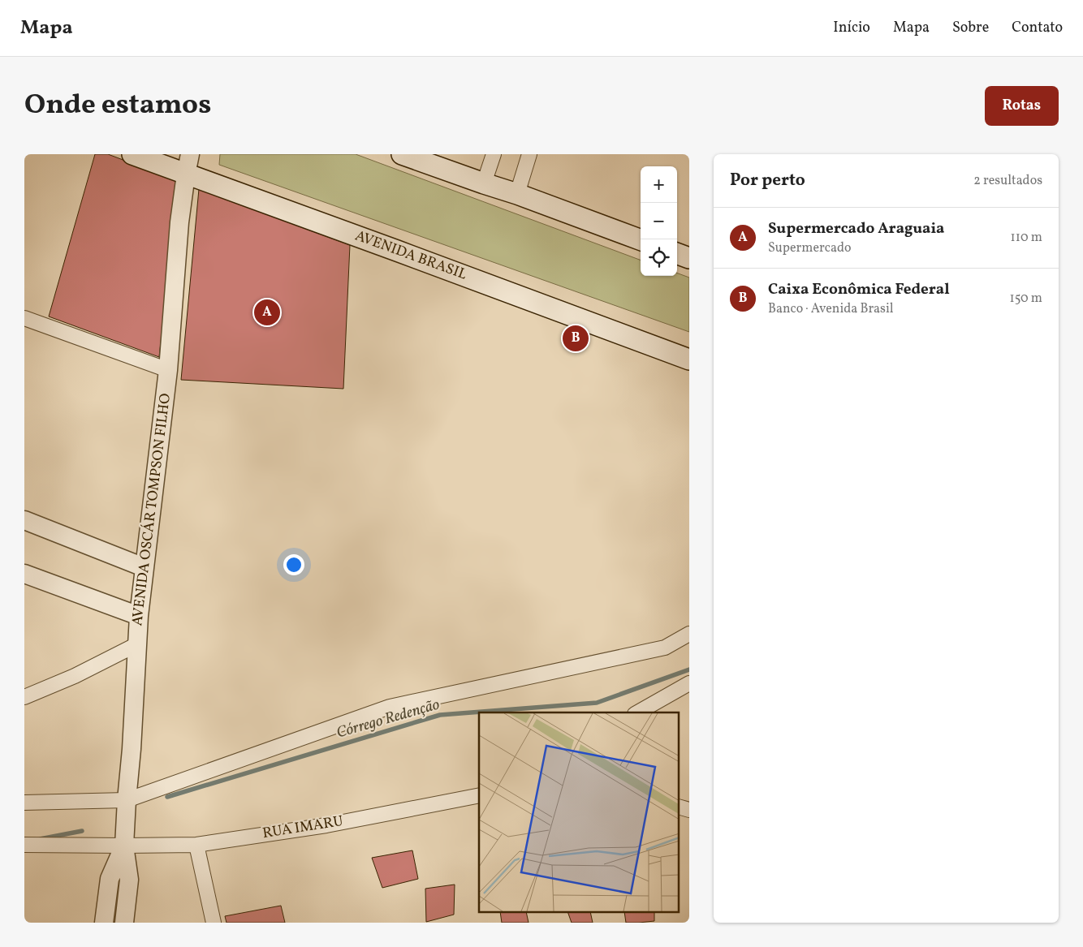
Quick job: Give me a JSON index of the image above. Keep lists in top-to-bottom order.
{
  "streets": {
    "main road": ["AVENIDA BRASIL"],
    "street": ["AVENIDA OSCÁR TOMPSON FILHO", "RUA IMARU"]
  },
  "crossings": [
    ["AVENIDA BRASIL", "AVENIDA OSCÁR TOMPSON FILHO"],
    ["AVENIDA OSCÁR TOMPSON FILHO", "RUA IMARU"]
  ],
  "water": ["Córrego Redenção"],
  "page": {
    "header": "Mapa",
    "nav": [
      "Início",
      "Mapa",
      "Sobre",
      "Contato"
    ],
    "title": "Onde estamos",
    "buttons": "Rotas",
    "heading": ["Por perto", "2 resultados"],
    "map_buttons": ["+", "−"],
    "list": [
      {
        "mark": "A",
        "name": "Supermercado Araguaia",
        "note": "Supermercado",
        "value": "110 m"
      },
      {
        "mark": "B",
        "name": "Caixa Econômica Federal",
        "note": "Banco · Avenida Brasil",
        "value": "150 m"
      }
    ],
    "pins": ["A", "B"]
  }
}
